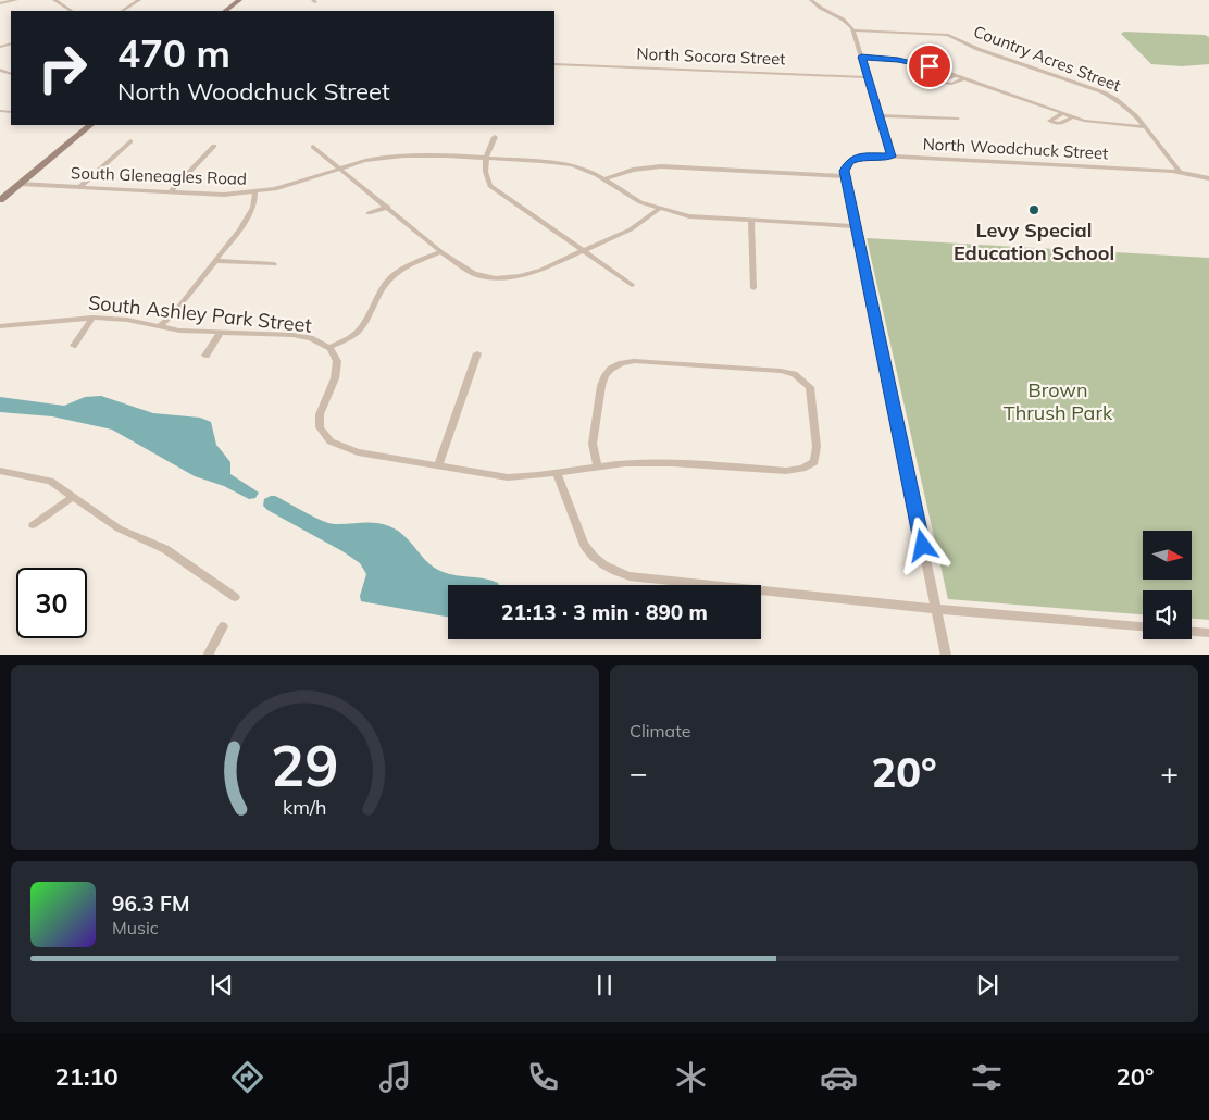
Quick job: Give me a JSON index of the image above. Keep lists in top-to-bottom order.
{
  "streets": {
    "street": [
      "North Socora Street",
      "Country Acres Street",
      "North Woodchuck Street",
      "South Gleneagles Road",
      "South Ashley Park Street"
    ]
  },
  "crossings": [
    ["Country Acres Street", "North Woodchuck Street"]
  ],
  "parks": ["Brown Thrush Park"],
  "places": ["Levy Special Education School"],
  "north": "right",
  "page": {
    "turn": ["470 m", "North Woodchuck Street"],
    "limit": "30",
    "trip": "21:13 · 3 min · 890 m",
    "tile": "Climate",
    "heat": ["−", "20°", "+"],
    "song": ["96.3 FM", "Music"],
    "tabs": ["21:10", "20°"],
    "gauge": ["29", "km/h"]
  }
}
